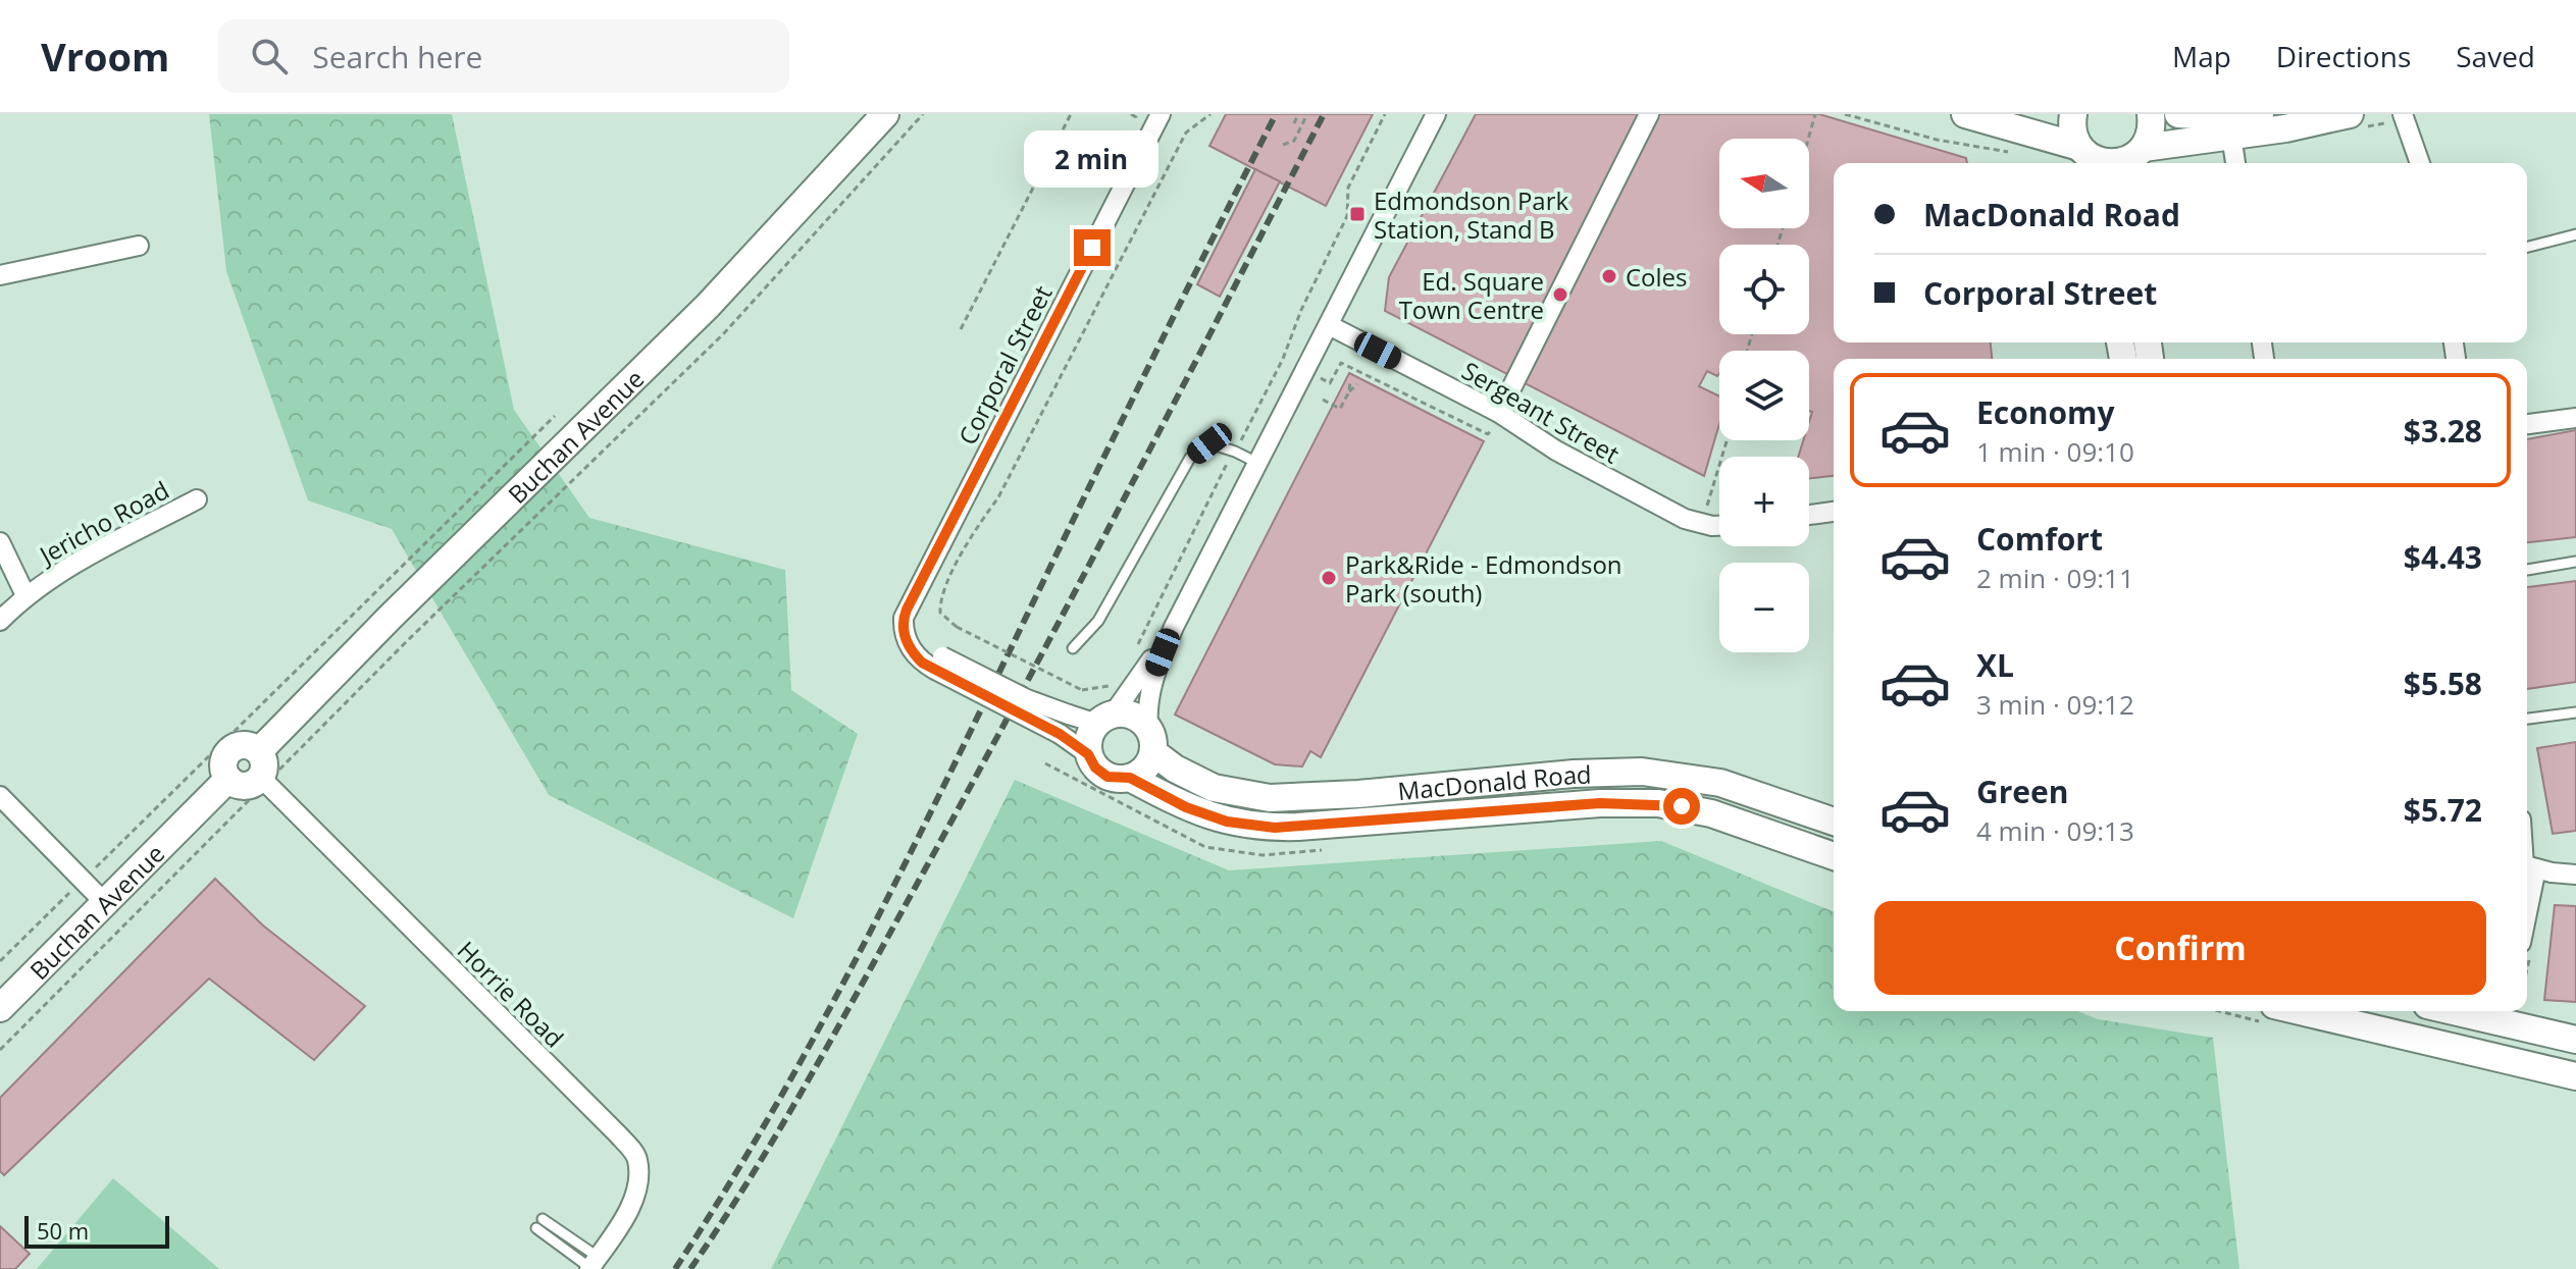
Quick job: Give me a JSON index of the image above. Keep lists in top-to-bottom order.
{
  "streets": {
    "street": [
      "Corporal Street",
      "Sergeant Street",
      "Buchan Avenue",
      "Jericho Road",
      "MacDonald Road",
      "Horrie Road"
    ]
  },
  "crossings": [
    ["Buchan Avenue", "Horrie Road"]
  ],
  "places": {
    "transit": ["Edmondson Park Station, Stand B"],
    "other": ["Coles", "Ed. Square Town Centre", "Park&Ride - Edmondson Park (south)"]
  },
  "scale_bar": "50 m",
  "north": "left",
  "page": {
    "header": "Vroom",
    "search": "Search here",
    "nav": ["Map", "Directions", "Saved"],
    "bubble": "2 min",
    "map_buttons": ["+", "−"],
    "banner": ["MacDonald Road", "Corporal Street"],
    "list": [
      {
        "name": "Economy",
        "note": "1 min · 09:10",
        "value": "$3.28"
      },
      {
        "name": "Comfort",
        "note": "2 min · 09:11",
        "value": "$4.43"
      },
      {
        "name": "XL",
        "note": "3 min · 09:12",
        "value": "$5.58"
      },
      {
        "name": "Green",
        "note": "4 min · 09:13",
        "value": "$5.72"
      }
    ],
    "buttons": "Confirm",
    "scale": "50 m"
  }
}
